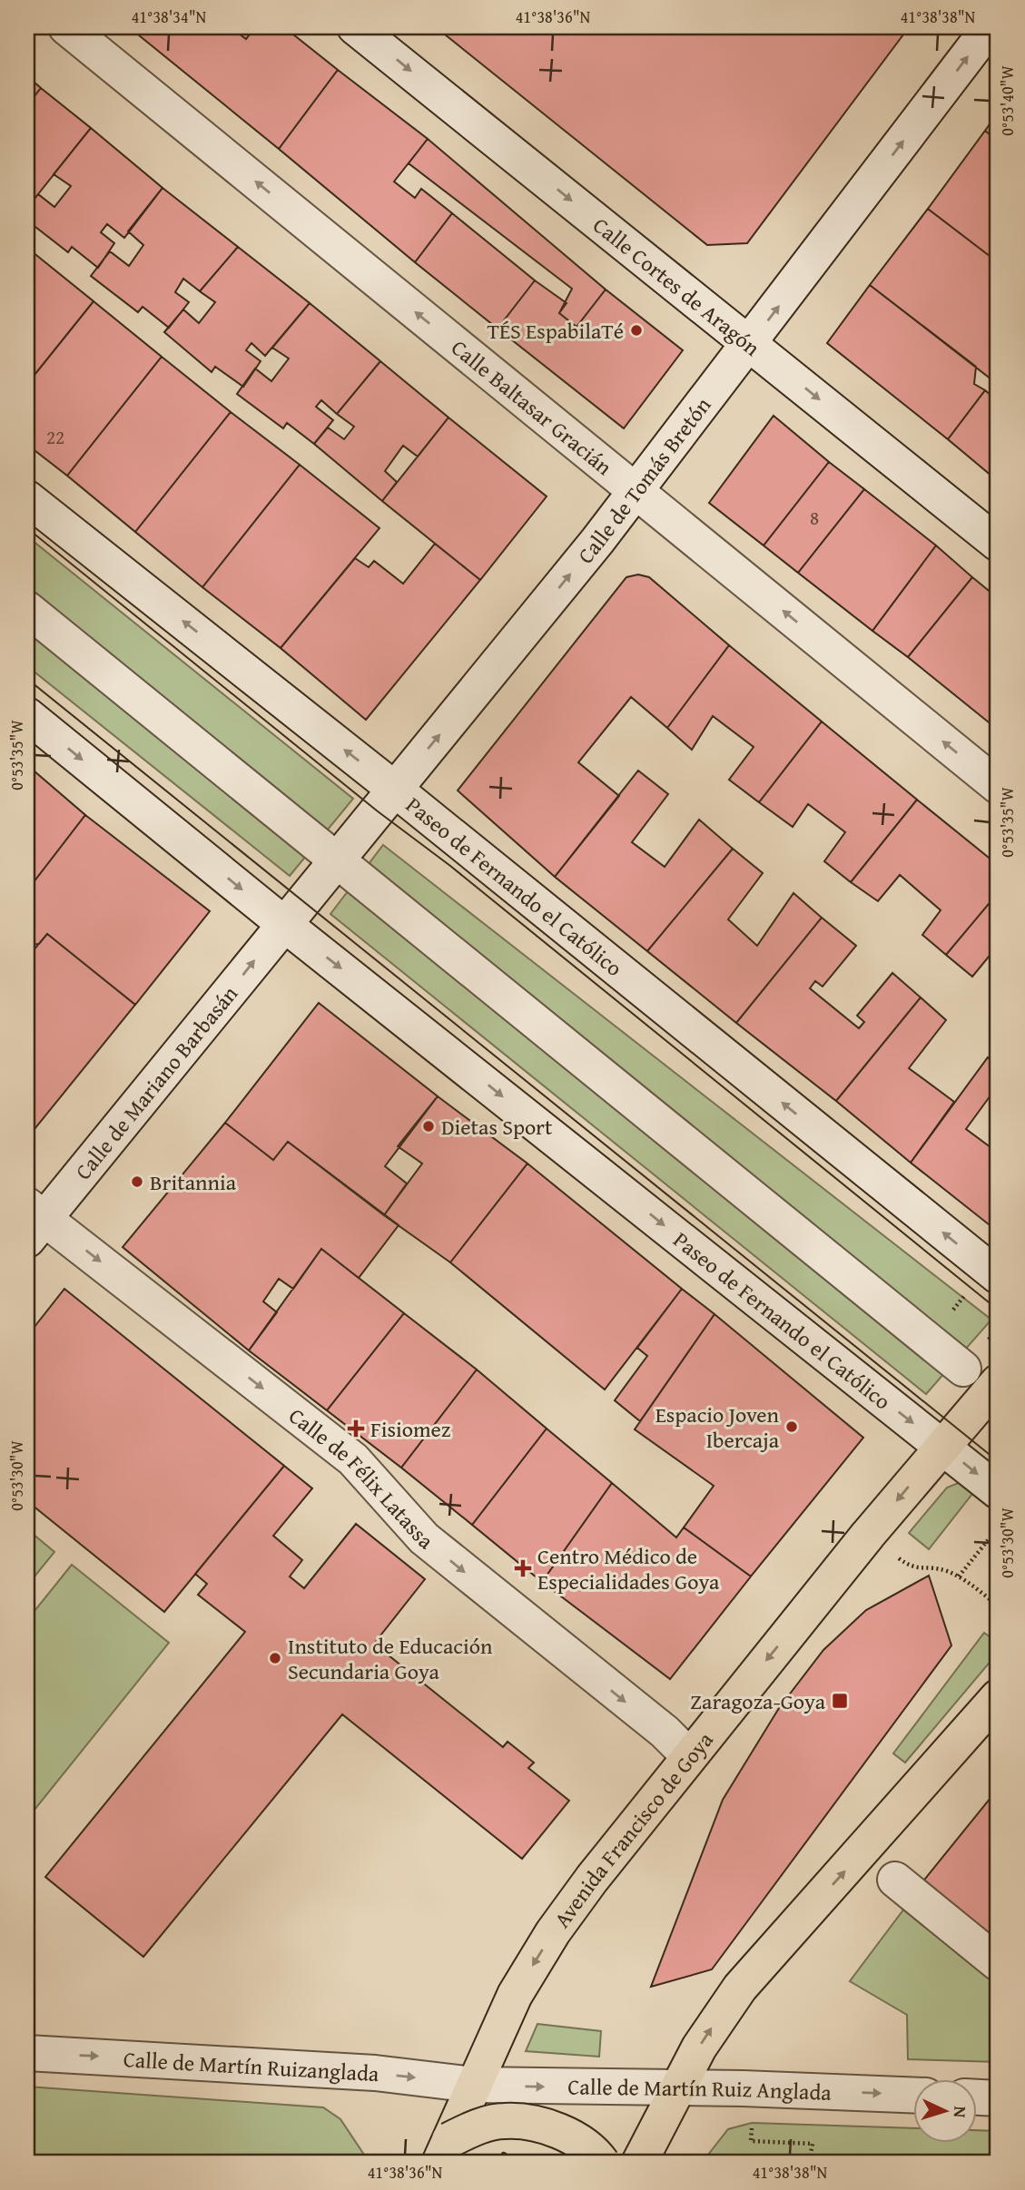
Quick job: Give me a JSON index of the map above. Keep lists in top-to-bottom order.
{
  "streets": {
    "main road": ["Avenida Francisco de Goya"],
    "street": [
      "Calle Cortes de Aragón",
      "Calle Baltasar Gracián",
      "Calle de Tomás Bretón",
      "Paseo de Fernando el Católico",
      "Calle de Mariano Barbasán",
      "Calle de Félix Latassa",
      "Calle de Martín Ruizanglada",
      "Calle de Martín Ruiz Anglada"
    ]
  },
  "crossings": [
    ["Calle Cortes de Aragón", "Calle de Tomás Bretón"],
    ["Calle Baltasar Gracián", "Calle de Tomás Bretón"],
    ["Calle de Tomás Bretón", "Paseo de Fernando el Católico"],
    ["Calle de Tomás Bretón", "Calle de Mariano Barbasán"],
    ["Paseo de Fernando el Católico", "Calle de Mariano Barbasán"],
    ["Paseo de Fernando el Católico", "Avenida Francisco de Goya"],
    ["Calle de Mariano Barbasán", "Calle de Félix Latassa"],
    ["Calle de Félix Latassa", "Avenida Francisco de Goya"],
    ["Avenida Francisco de Goya", "Calle de Martín Ruizanglada"],
    ["Avenida Francisco de Goya", "Calle de Martín Ruiz Anglada"],
    ["Calle de Martín Ruizanglada", "Calle de Martín Ruiz Anglada"]
  ],
  "one_way": [
    "Calle Cortes de Aragón",
    "Calle Baltasar Gracián",
    "Calle de Tomás Bretón",
    "Calle de Mariano Barbasán",
    "Calle de Félix Latassa",
    "Calle de Martín Ruizanglada",
    "Calle de Martín Ruiz Anglada"
  ],
  "places": {
    "other": [
      "TÉS EspabilaTé",
      "Dietas Sport",
      "Britannia",
      "Espacio Joven Ibercaja",
      "Instituto de Educación Secundaria Goya"
    ],
    "health": ["Fisiomez", "Centro Médico de Especialidades Goya"],
    "transit": ["Zaragoza-Goya"]
  },
  "house_numbers": ["22", "8"],
  "north": "right",
  "coordinates": [
    "41°38'34\"N",
    "41°38'36\"N",
    "41°38'38\"N",
    "0°53'40\"W",
    "0°53'35\"W",
    "0°53'30\"W"
  ]
}
